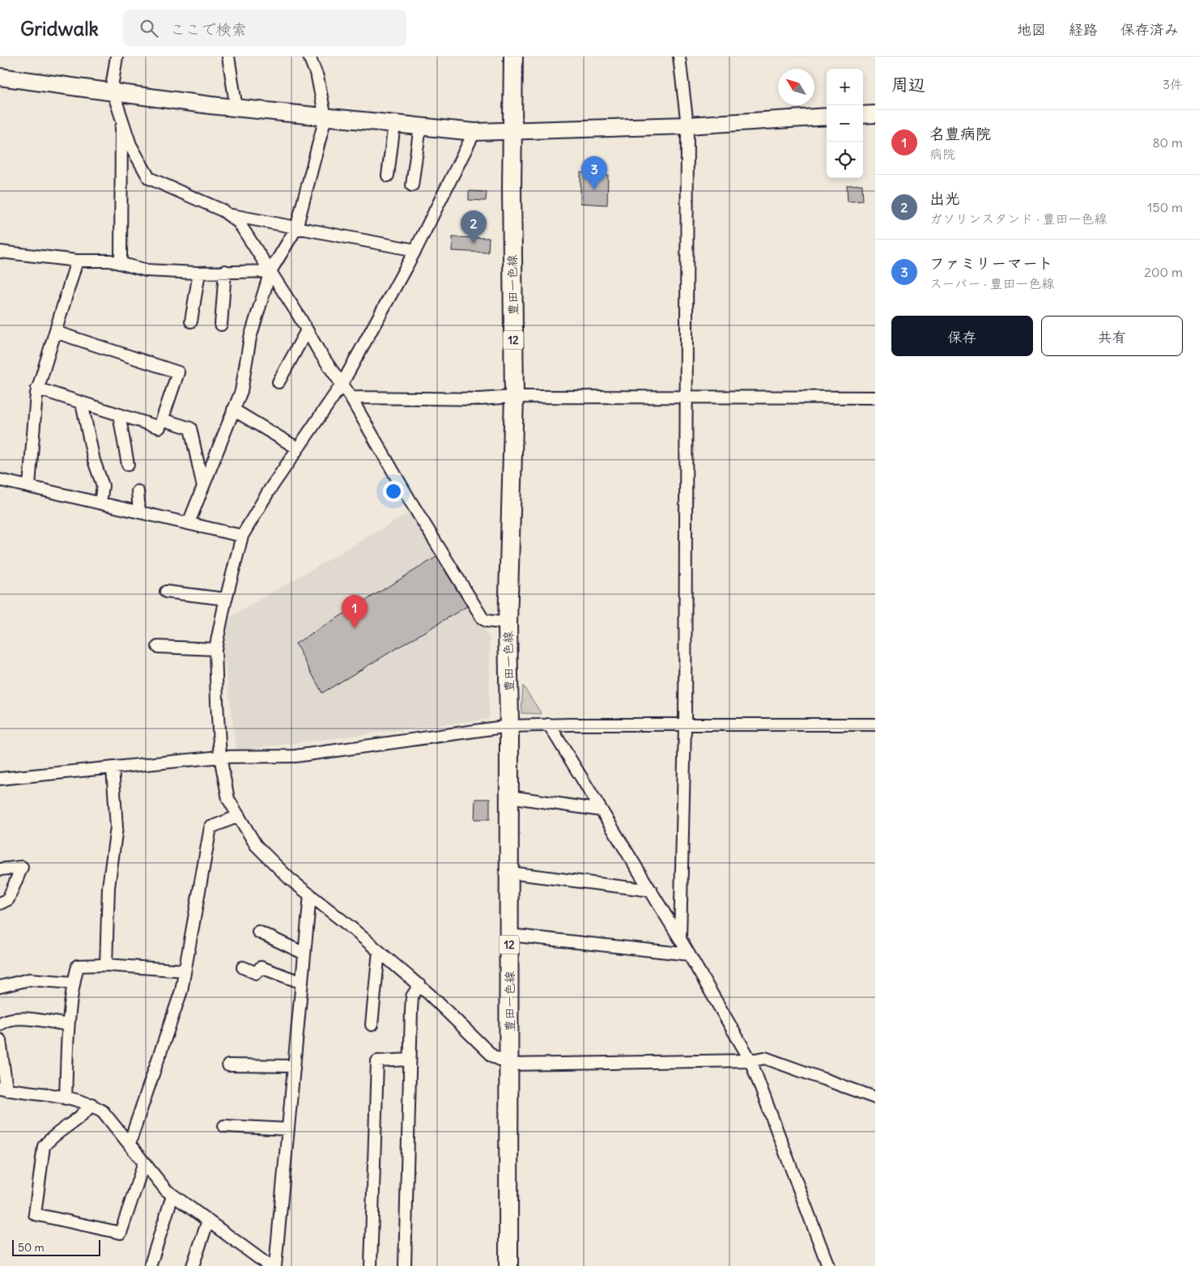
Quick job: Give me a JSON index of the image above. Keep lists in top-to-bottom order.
{
  "streets": {
    "main road": ["豊田一色線", "12"]
  },
  "scale_bar": "50 m",
  "north": "top left",
  "page": {
    "header": "Gridwalk",
    "search": "ここで検索",
    "nav": ["地図", "経路", "保存済み"],
    "heading": ["周辺", "3件"],
    "map_buttons": ["+", "−"],
    "list": [
      {
        "mark": "1",
        "name": "名豊病院",
        "note": "病院",
        "value": "80 m"
      },
      {
        "mark": "2",
        "name": "出光",
        "note": "ガソリンスタンド · 豊田一色線",
        "value": "150 m"
      },
      {
        "mark": "3",
        "name": "ファミリーマート",
        "note": "スーパー · 豊田一色線",
        "value": "200 m"
      }
    ],
    "pins": ["3", "2", "1"],
    "buttons": ["保存", "共有"],
    "scale": "50 m"
  }
}
